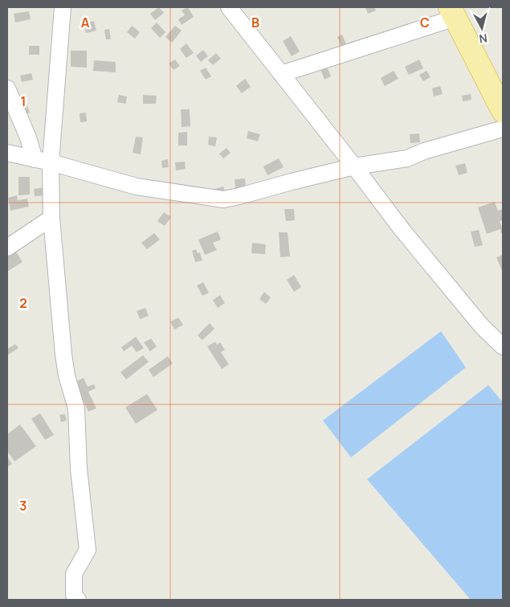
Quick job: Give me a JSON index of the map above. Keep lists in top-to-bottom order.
{
  "north": "bottom",
  "grid": {
    "columns": ["A", "B", "C"],
    "rows": ["1", "2", "3"]
  }
}
